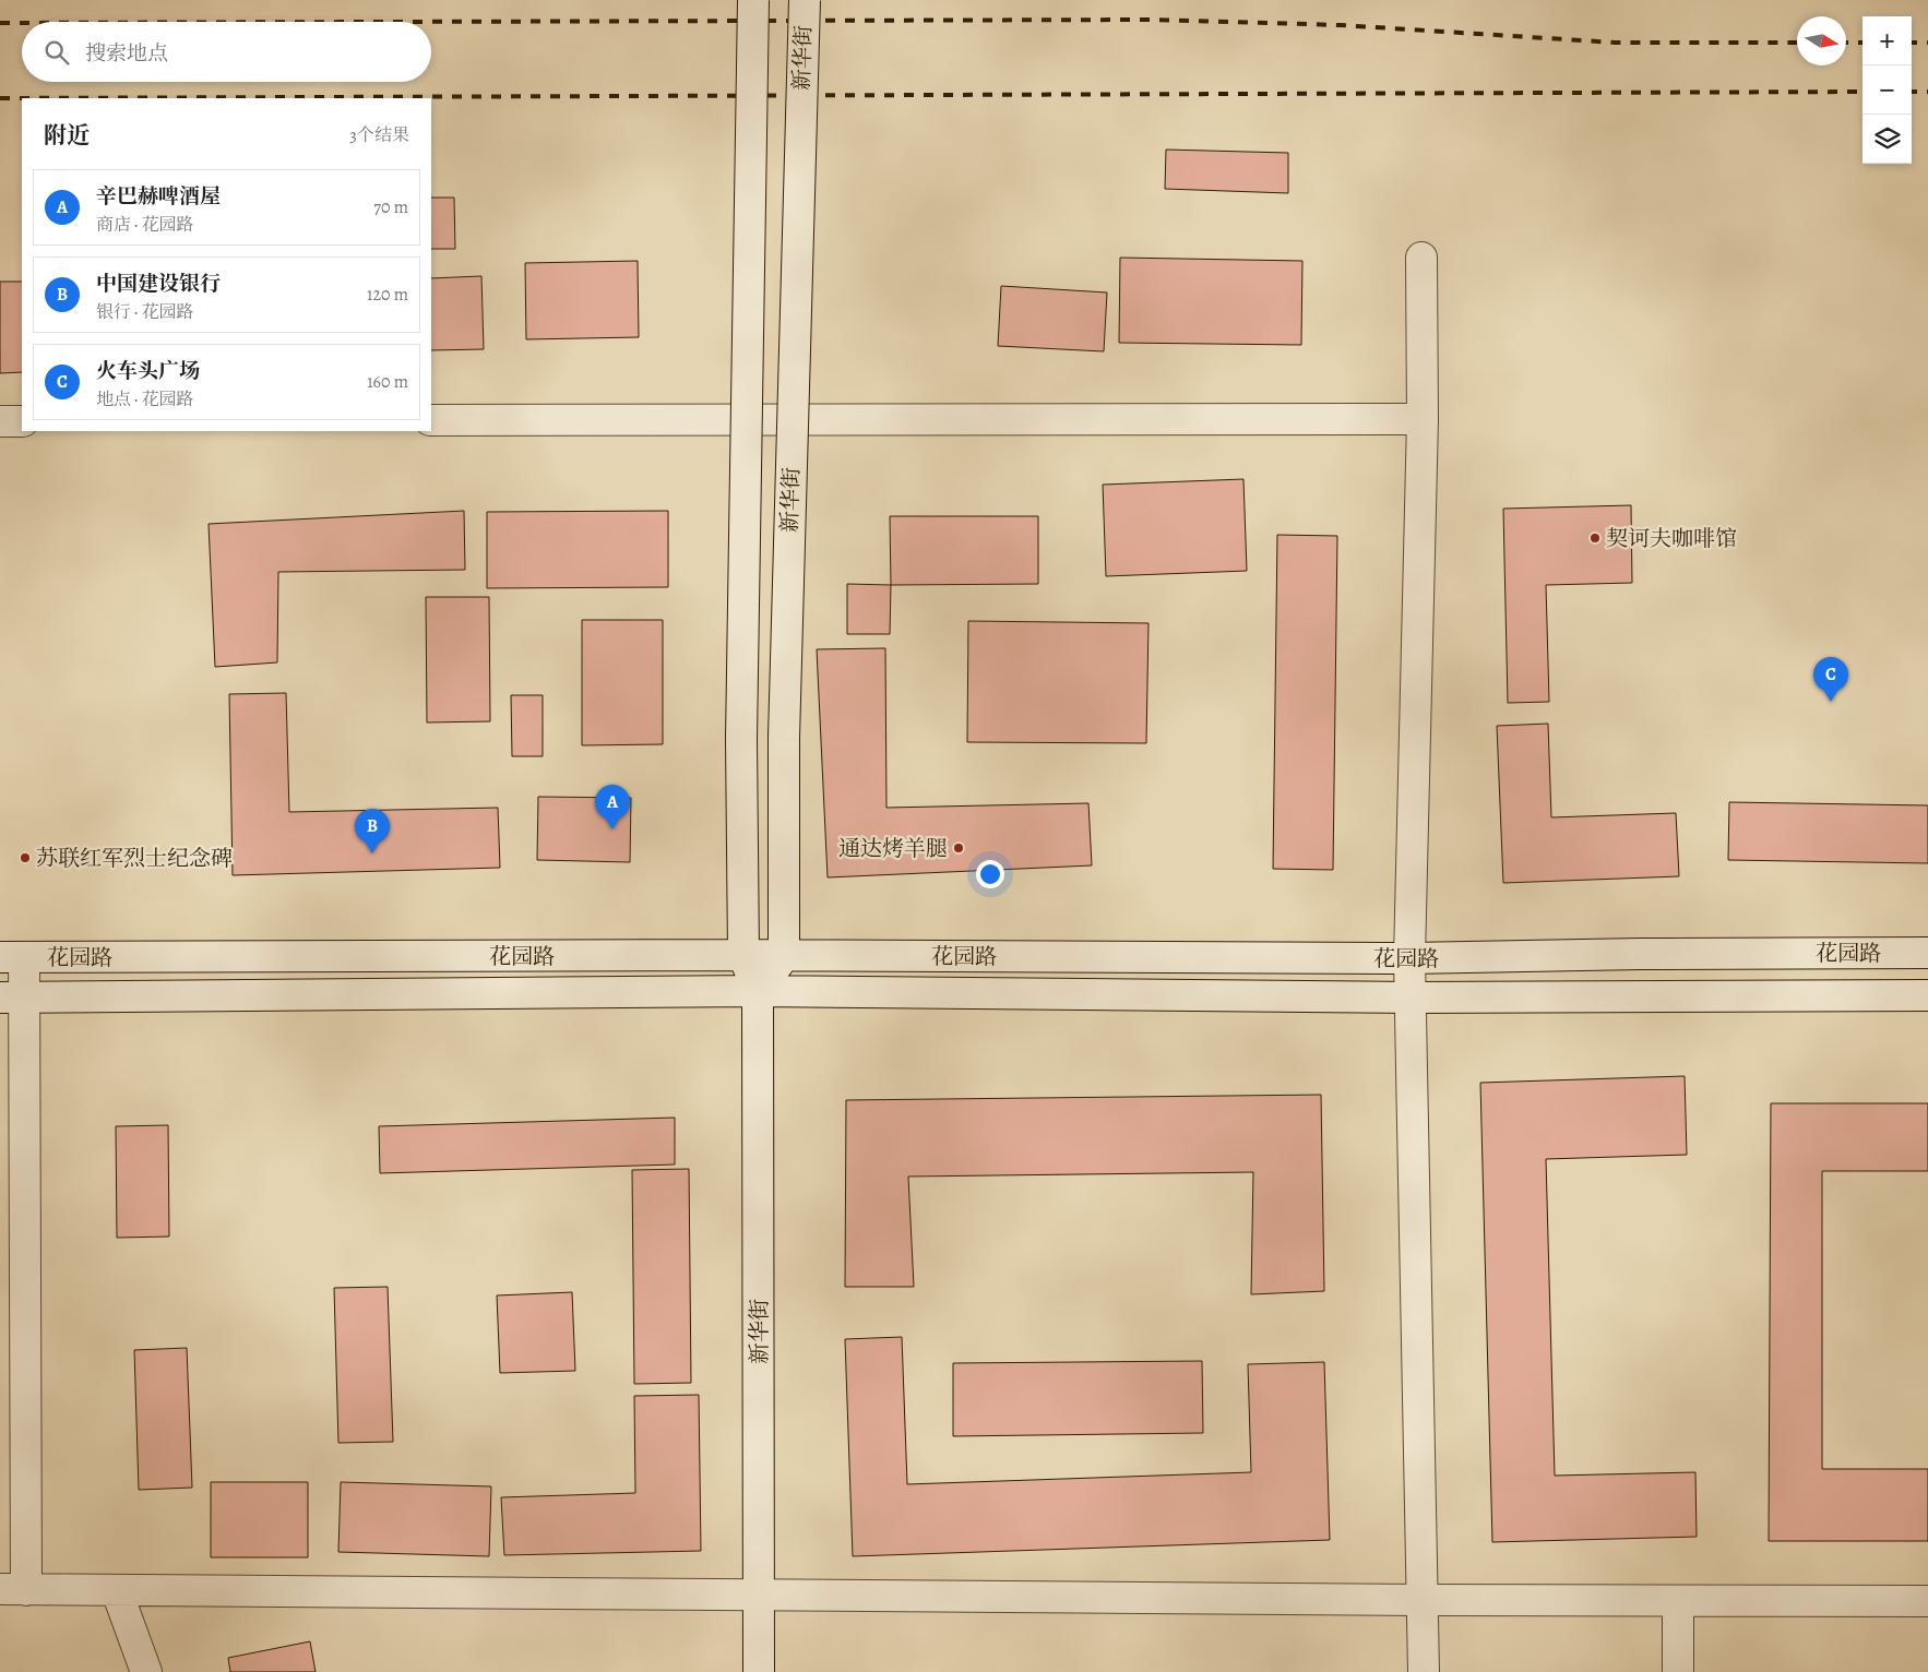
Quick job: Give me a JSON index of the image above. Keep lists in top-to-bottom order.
{
  "streets": {
    "main road": ["新华街", "花园路"]
  },
  "crossings": [
    ["新华街", "花园路"]
  ],
  "places": ["契诃夫咖啡馆", "通达烤羊腿", "苏联红军烈士纪念碑"],
  "north": "right",
  "page": {
    "map_buttons": ["+", "−"],
    "search": "搜索地点",
    "heading": ["附近", "3个结果"],
    "list": [
      {
        "mark": "A",
        "name": "辛巴赫啤酒屋",
        "note": "商店 · 花园路",
        "value": "70 m"
      },
      {
        "mark": "B",
        "name": "中国建设银行",
        "note": "银行 · 花园路",
        "value": "120 m"
      },
      {
        "mark": "C",
        "name": "火车头广场",
        "note": "地点 · 花园路",
        "value": "160 m"
      }
    ],
    "pins": ["C", "A", "B"]
  }
}
